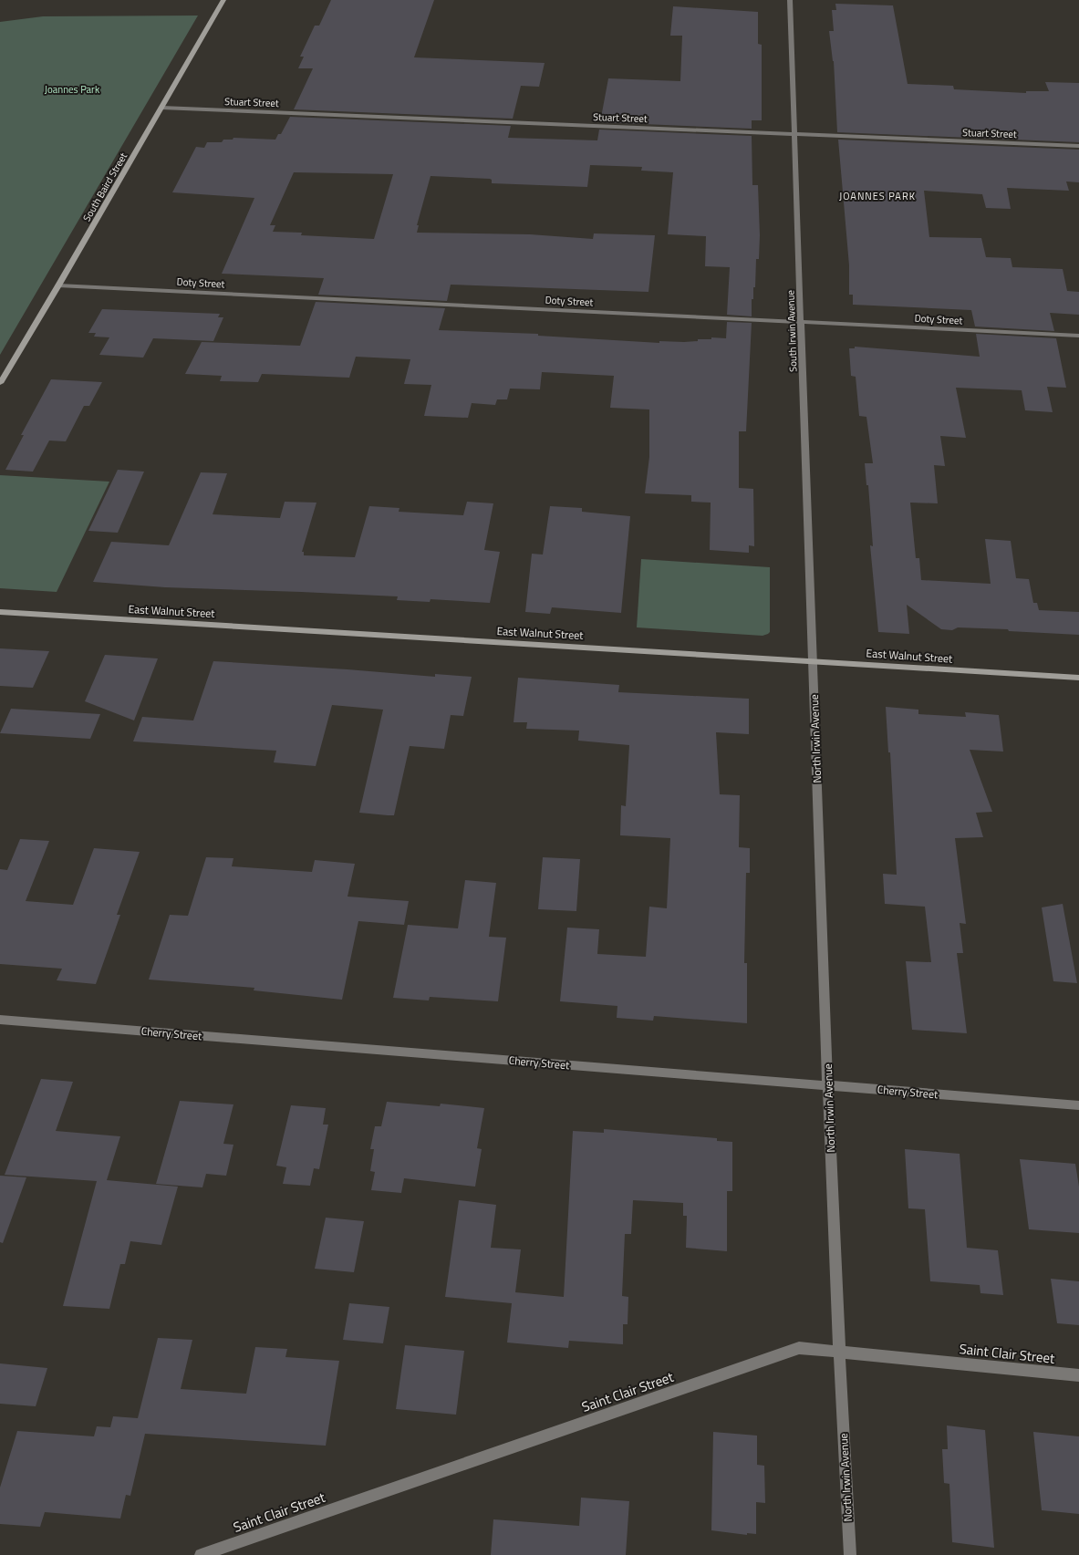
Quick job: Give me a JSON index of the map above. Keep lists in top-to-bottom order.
{
  "streets": {
    "street": [
      "Stuart Street",
      "South Baird Street",
      "Doty Street",
      "South Irwin Avenue",
      "East Walnut Street",
      "North Irwin Avenue",
      "Cherry Street",
      "Saint Clair Street"
    ]
  },
  "crossings": [
    ["Stuart Street", "South Baird Street"],
    ["Stuart Street", "South Irwin Avenue"],
    ["South Baird Street", "Doty Street"],
    ["Doty Street", "South Irwin Avenue"],
    ["South Irwin Avenue", "East Walnut Street"],
    ["South Irwin Avenue", "North Irwin Avenue"],
    ["East Walnut Street", "North Irwin Avenue"],
    ["North Irwin Avenue", "Cherry Street"],
    ["North Irwin Avenue", "Saint Clair Street"]
  ],
  "districts": ["JOANNES PARK"],
  "parks": ["Joannes Park"]
}
